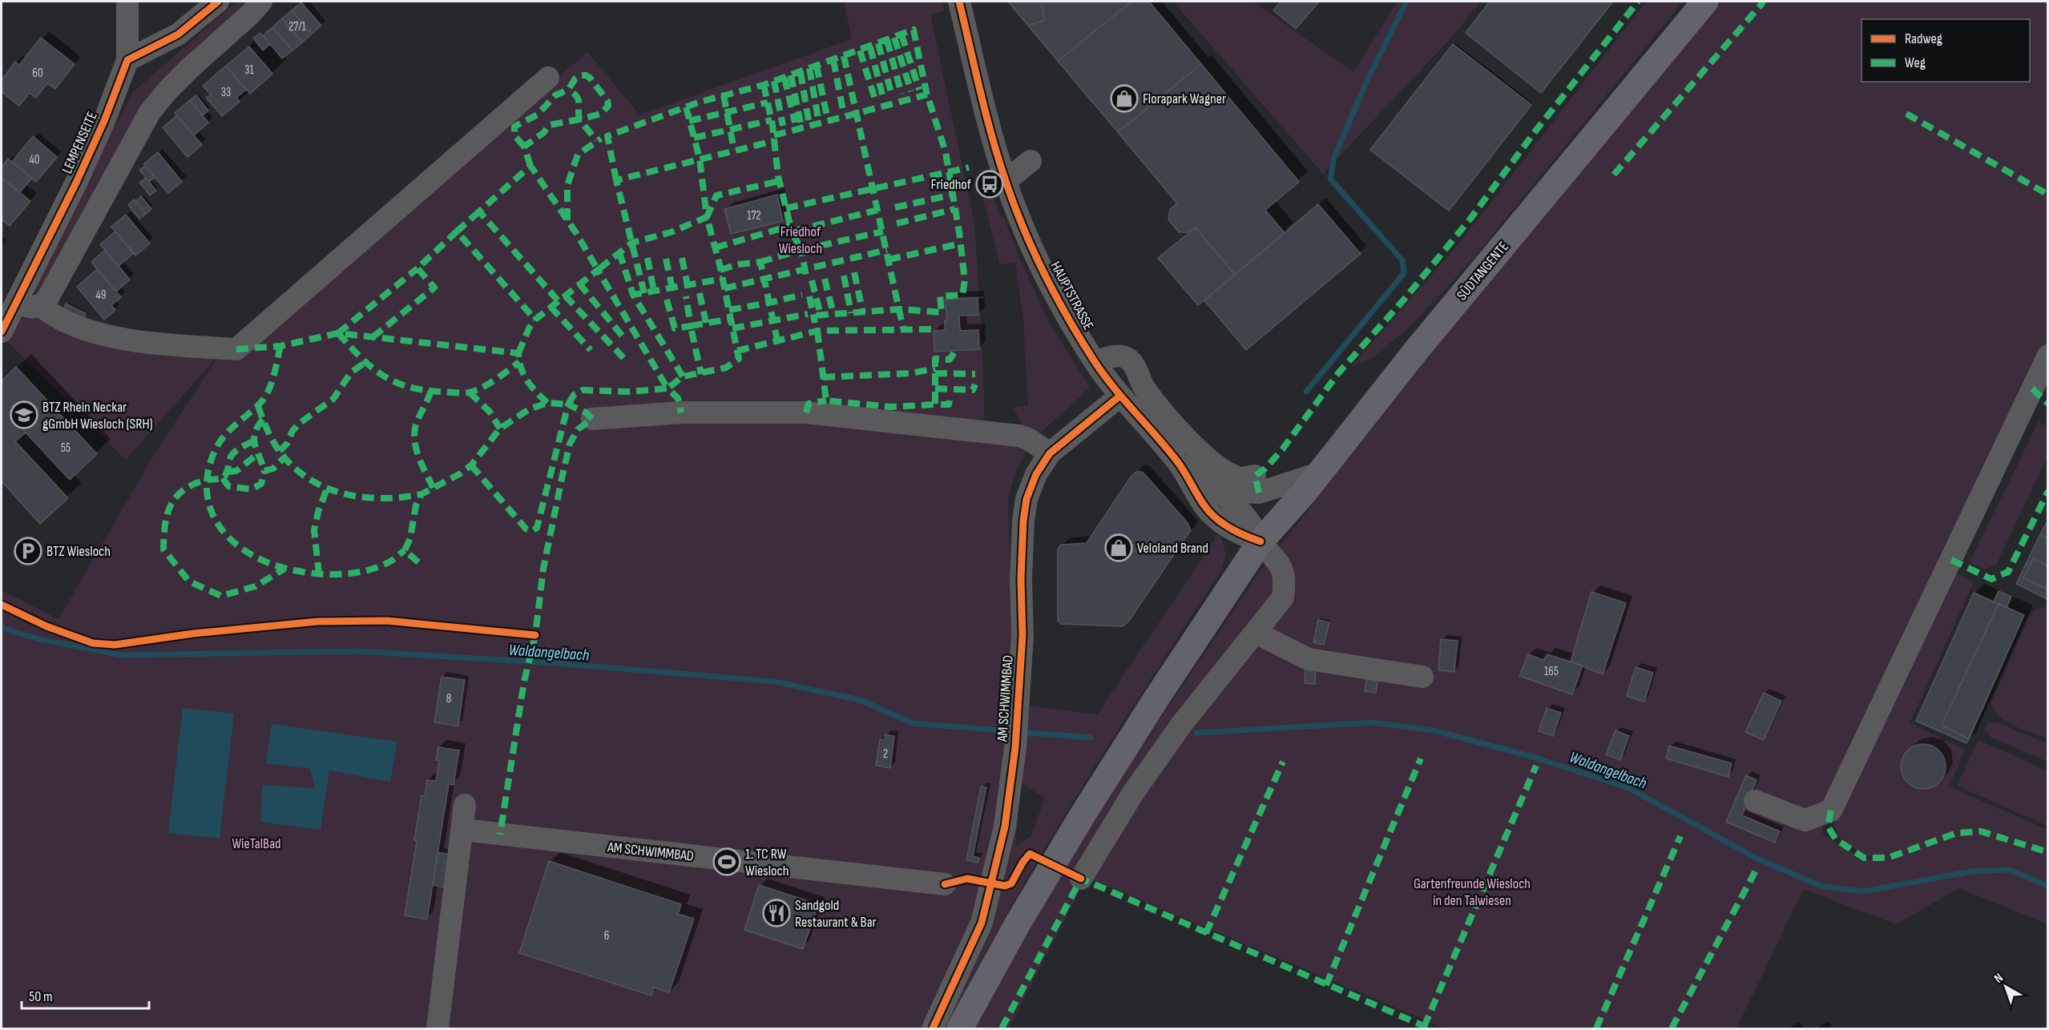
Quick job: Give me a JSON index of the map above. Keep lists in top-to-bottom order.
{
  "streets": {
    "main road": ["SÜDTANGENTE"],
    "street": ["LEMPENSEITE", "HAUPTSTRASSE", "AM SCHWIMMBAD"]
  },
  "crossings": [
    ["SÜDTANGENTE", "HAUPTSTRASSE"],
    ["HAUPTSTRASSE", "AM SCHWIMMBAD"]
  ],
  "water": ["Waldangelbach"],
  "parks": ["Friedhof Wiesloch", "WieTalBad", "Gartenfreunde Wiesloch in den Talwiesen"],
  "places": {
    "shop": ["Florapark Wagner", "Veloland Brand"],
    "bus stop": ["Friedhof"],
    "school or university": ["BTZ Rhein Neckar gGmbH Wiesloch (SRH)"],
    "parking": ["BTZ Wiesloch"],
    "sports": ["1. TC RW Wiesloch"],
    "restaurant": ["Sandgold Restaurant & Bar"]
  },
  "house_numbers": [
    "27/1",
    "31",
    "60",
    "33",
    "40",
    "172",
    "49",
    "55",
    "165",
    "8",
    "2",
    "6"
  ],
  "legend": ["Radweg", "Weg"],
  "scale_bar": "50 m",
  "north": "top left"
}
